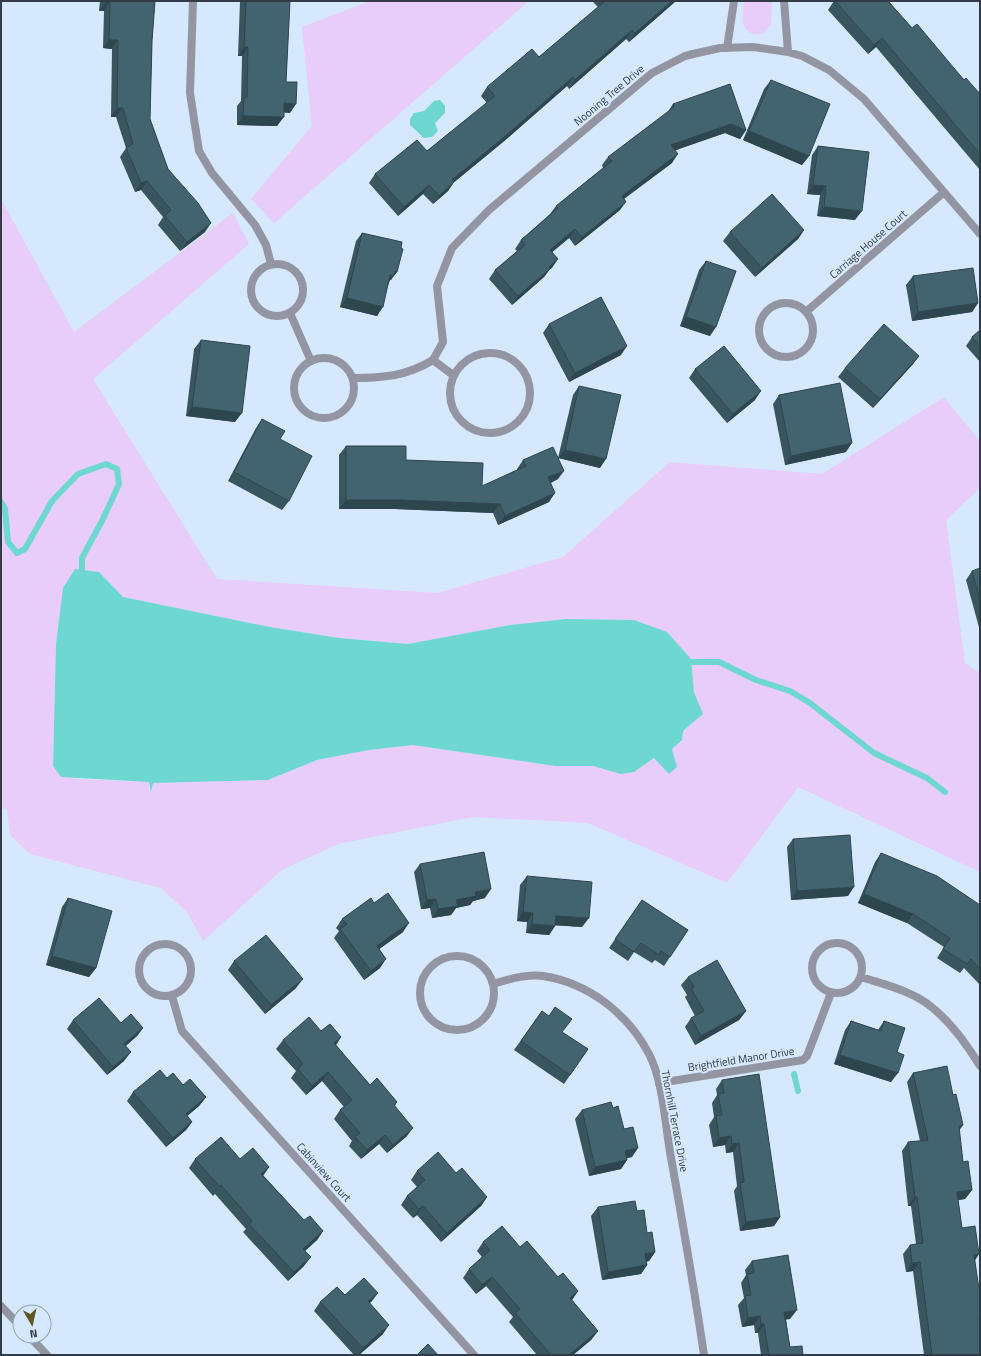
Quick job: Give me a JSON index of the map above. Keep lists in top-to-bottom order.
{
  "streets": {
    "street": [
      "Nooning Tree Drive",
      "Carriage House Court",
      "Brightfield Manor Drive",
      "Thornhill Terrace Drive",
      "Cabinview Court"
    ]
  },
  "crossings": [
    ["Nooning Tree Drive", "Carriage House Court"],
    ["Brightfield Manor Drive", "Thornhill Terrace Drive"]
  ],
  "north": "bottom"
}
